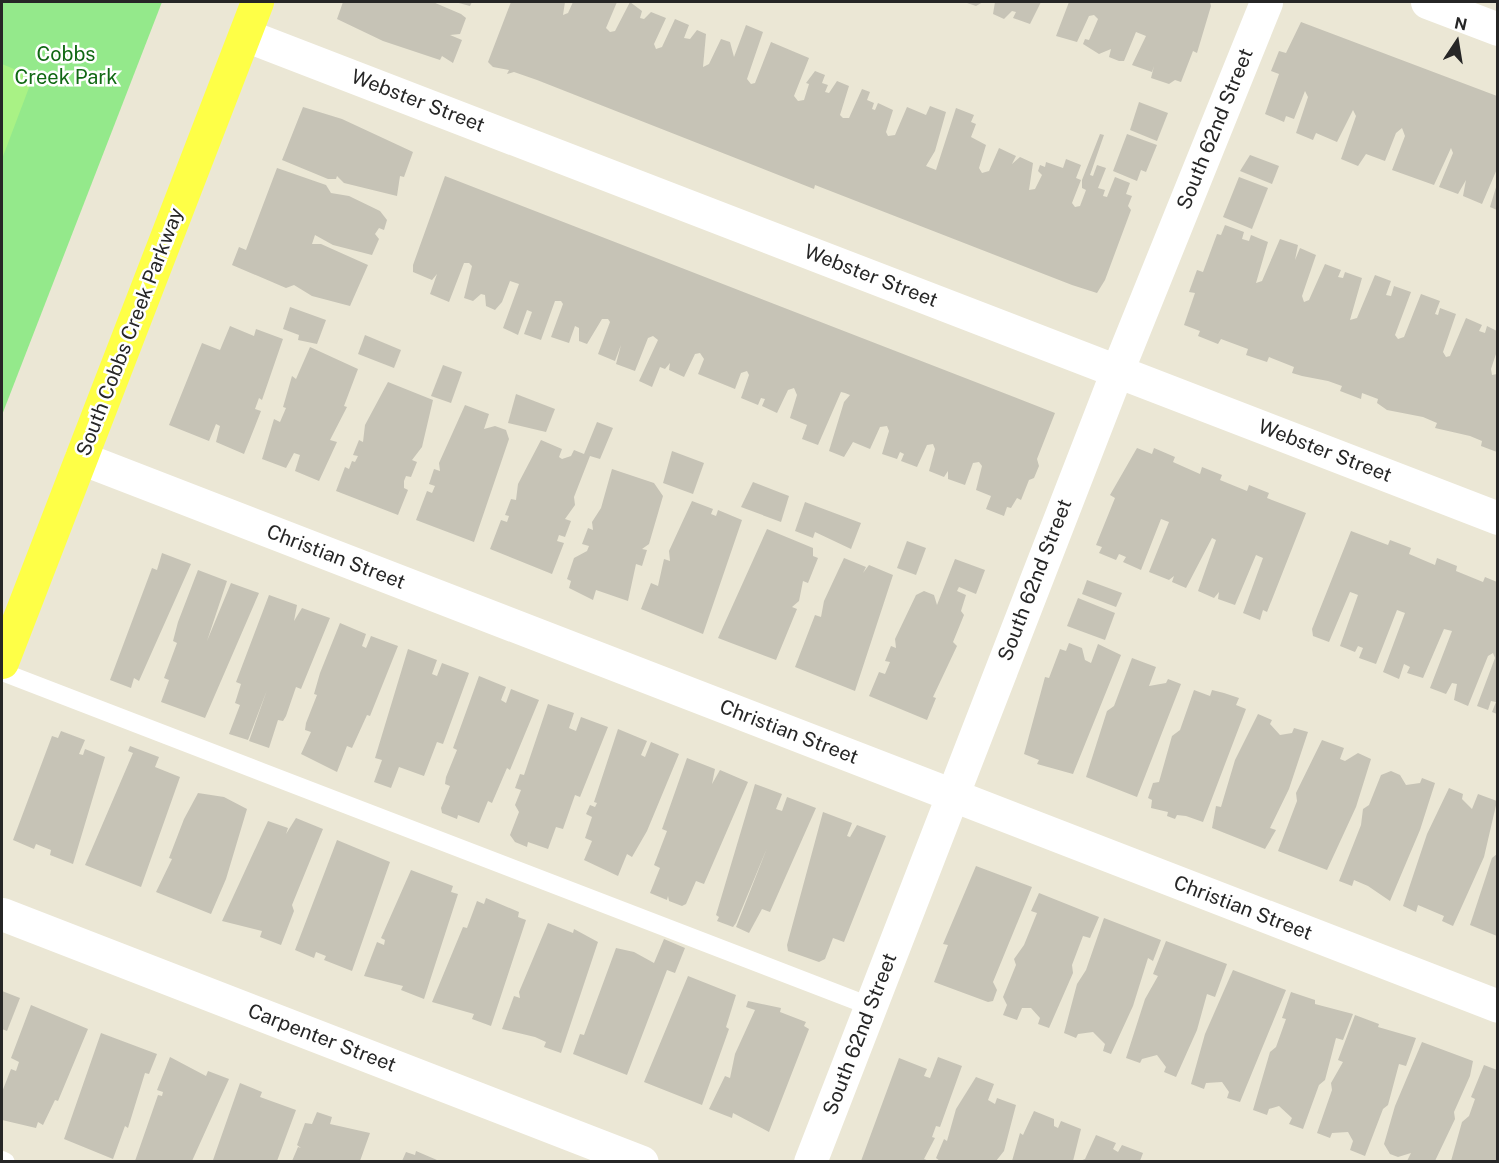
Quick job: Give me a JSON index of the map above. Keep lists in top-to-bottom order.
{
  "streets": {
    "main road": ["South Cobbs Creek Parkway"],
    "street": [
      "Webster Street",
      "South 62nd Street",
      "Christian Street",
      "Carpenter Street"
    ]
  },
  "crossings": [
    ["Webster Street", "South 62nd Street"],
    ["Webster Street", "South Cobbs Creek Parkway"],
    ["South 62nd Street", "Christian Street"],
    ["South Cobbs Creek Parkway", "Christian Street"]
  ],
  "parks": ["Cobbs Creek Park"],
  "north": "top"
}
